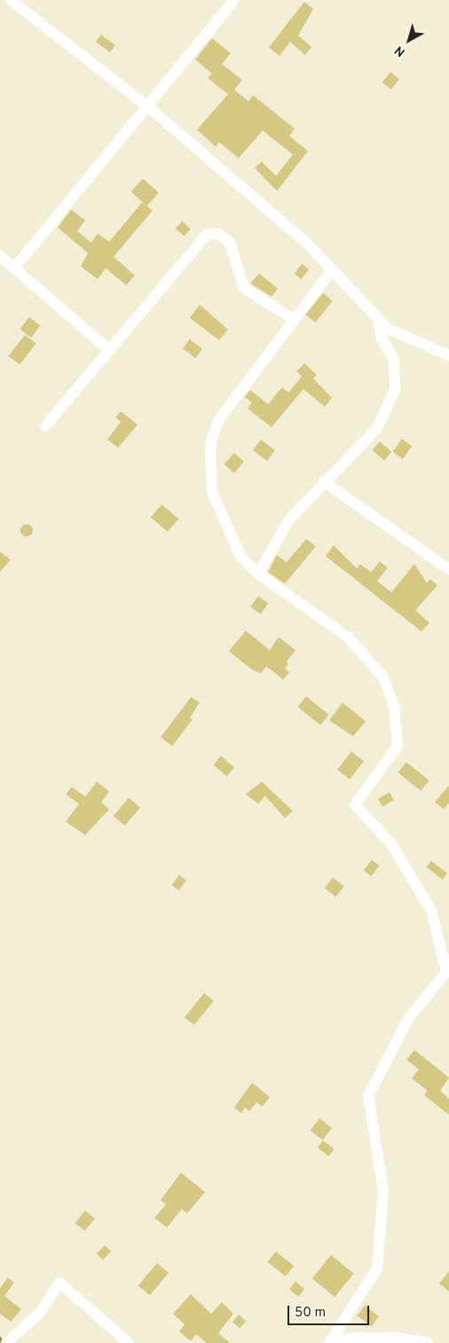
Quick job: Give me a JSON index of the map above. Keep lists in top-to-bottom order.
{
  "scale_bar": "50 m",
  "north": "bottom left"
}
